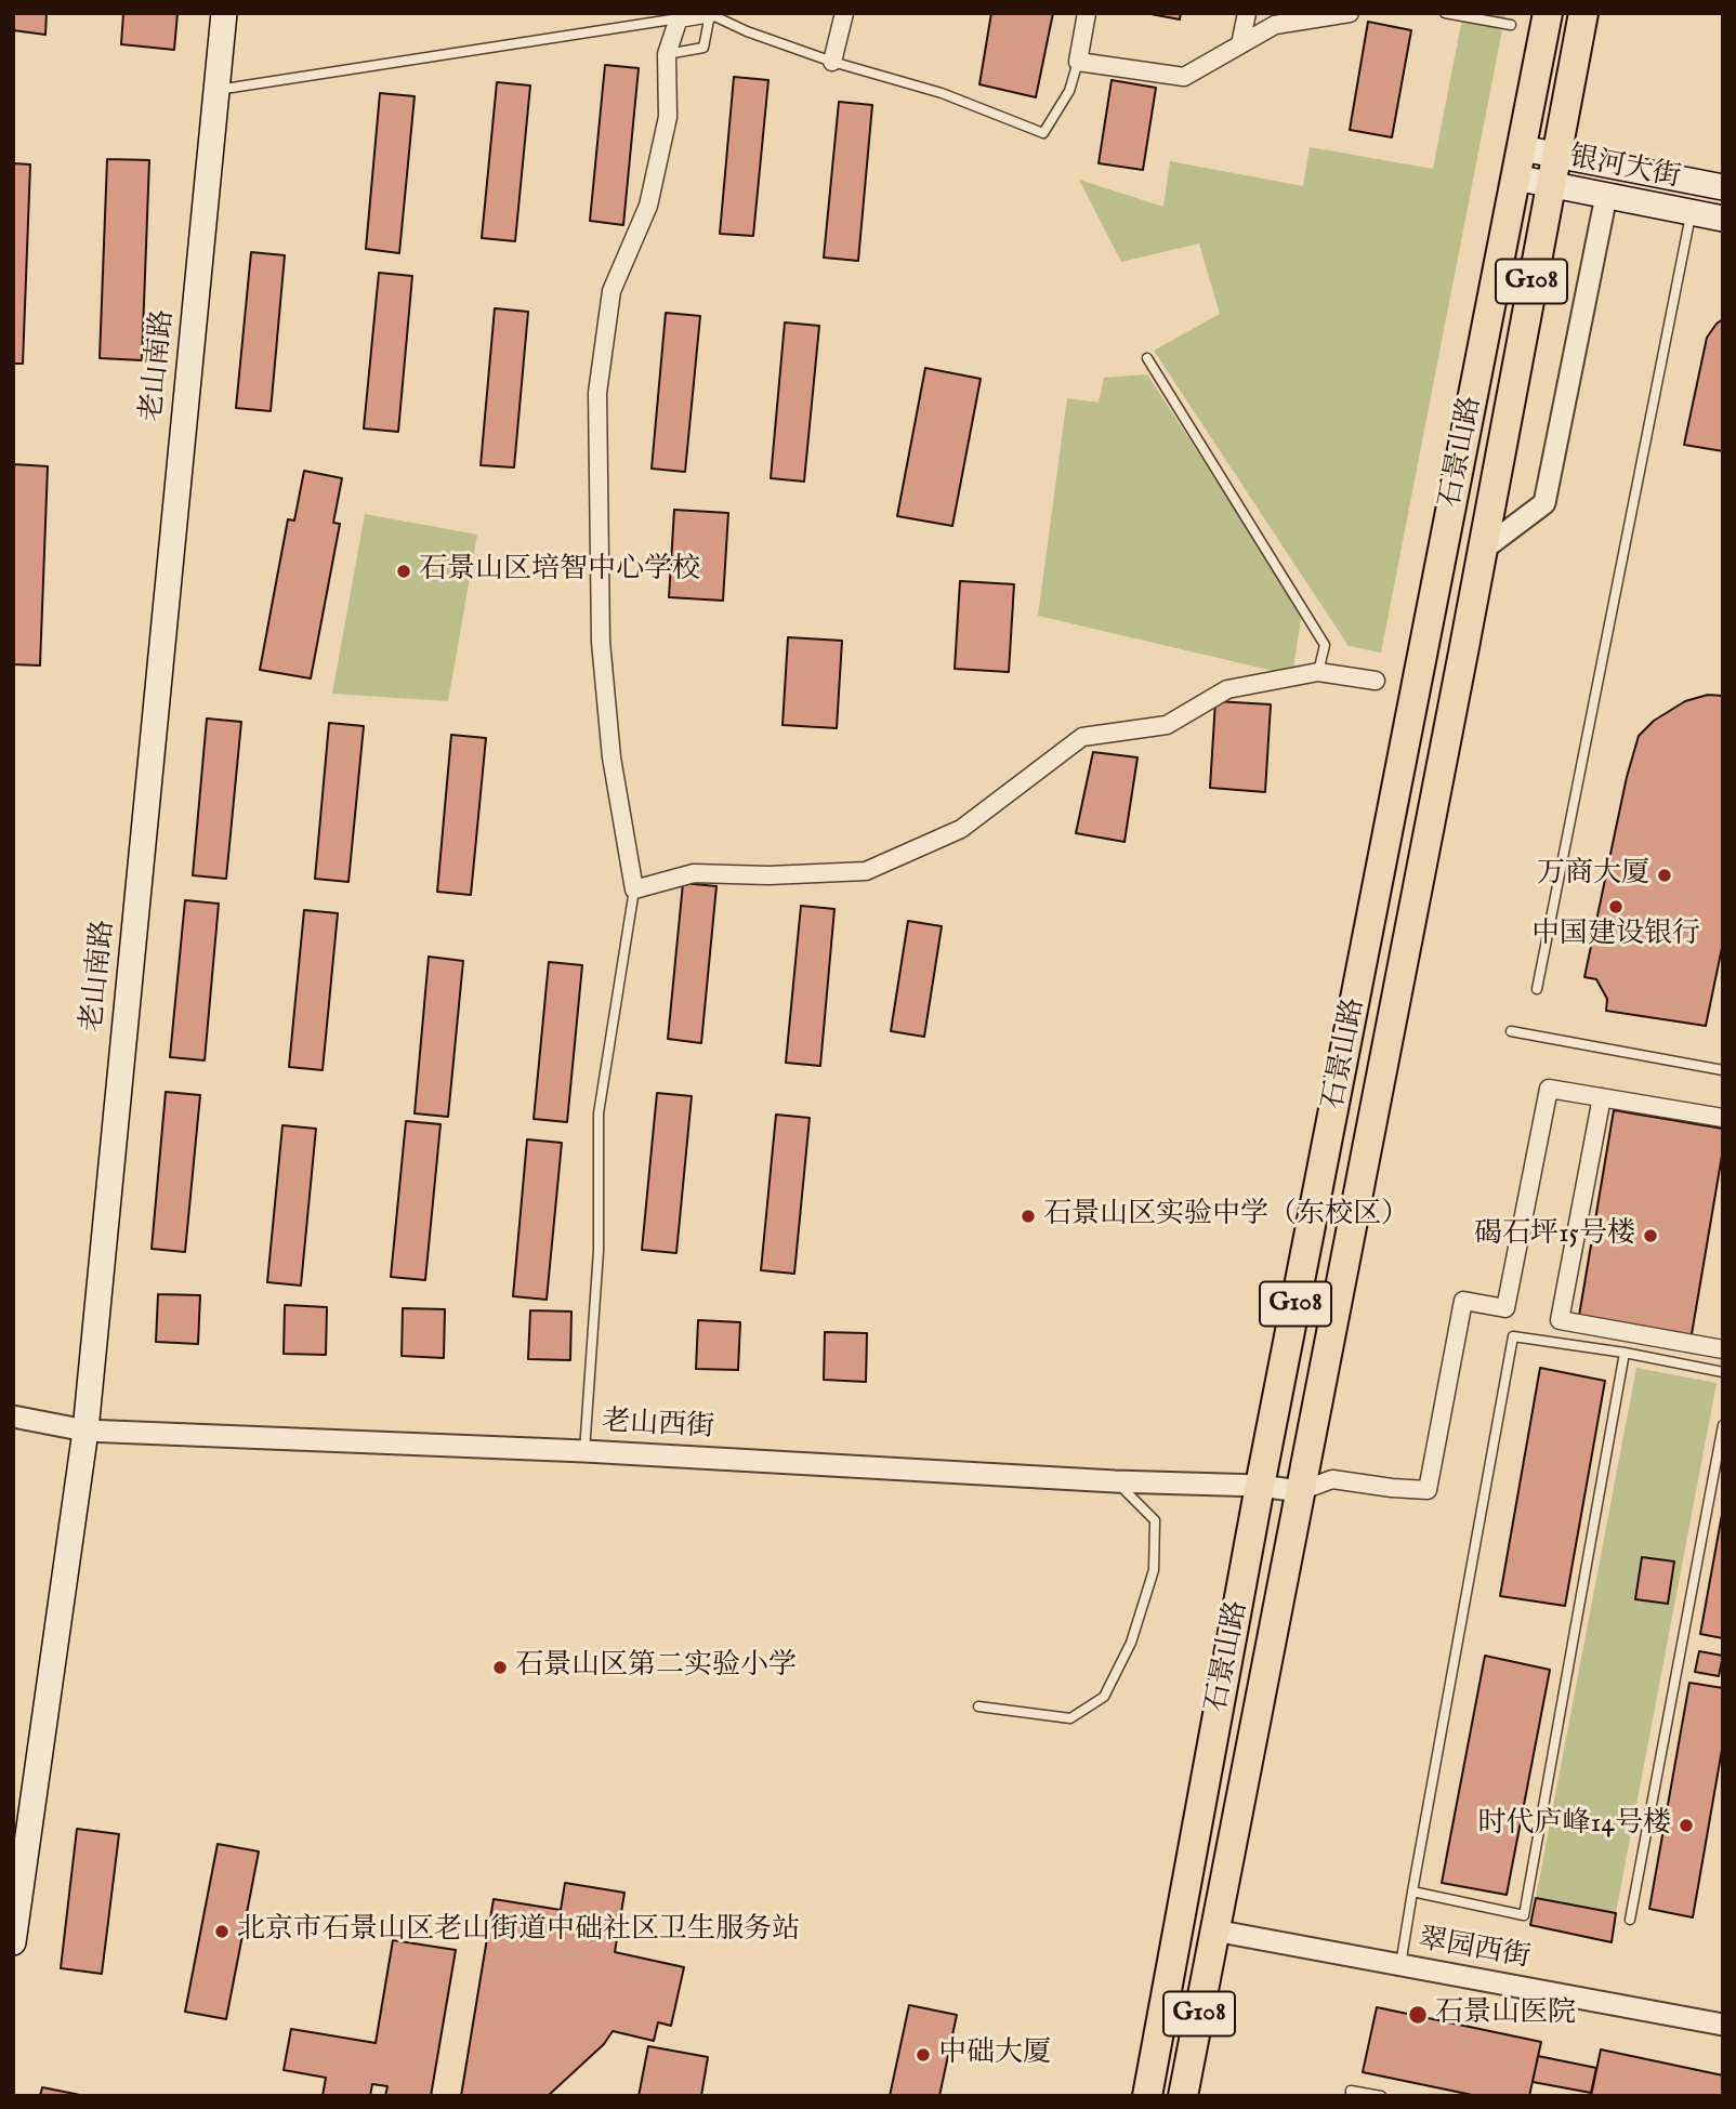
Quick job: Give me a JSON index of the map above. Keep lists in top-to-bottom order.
{
  "streets": {
    "highway": ["G108", "石景山路"],
    "main road": ["银河大街", "老山南路"],
    "street": ["老山西街", "翠园西街"]
  },
  "crossings": [
    ["银河大街", "石景山路"],
    ["老山南路", "老山西街"],
    ["石景山路", "老山西街"],
    ["石景山路", "翠园西街"]
  ],
  "places": [
    "石景山区培智中心学校",
    "万商大厦",
    "中国建设银行",
    "石景山区实验中学（东校区）",
    "碣石坪15号楼",
    "石景山区第二实验小学",
    "时代庐峰14号楼",
    "北京市石景山区老山街道中础社区卫生服务站",
    "石景山医院",
    "中础大厦"
  ]
}
